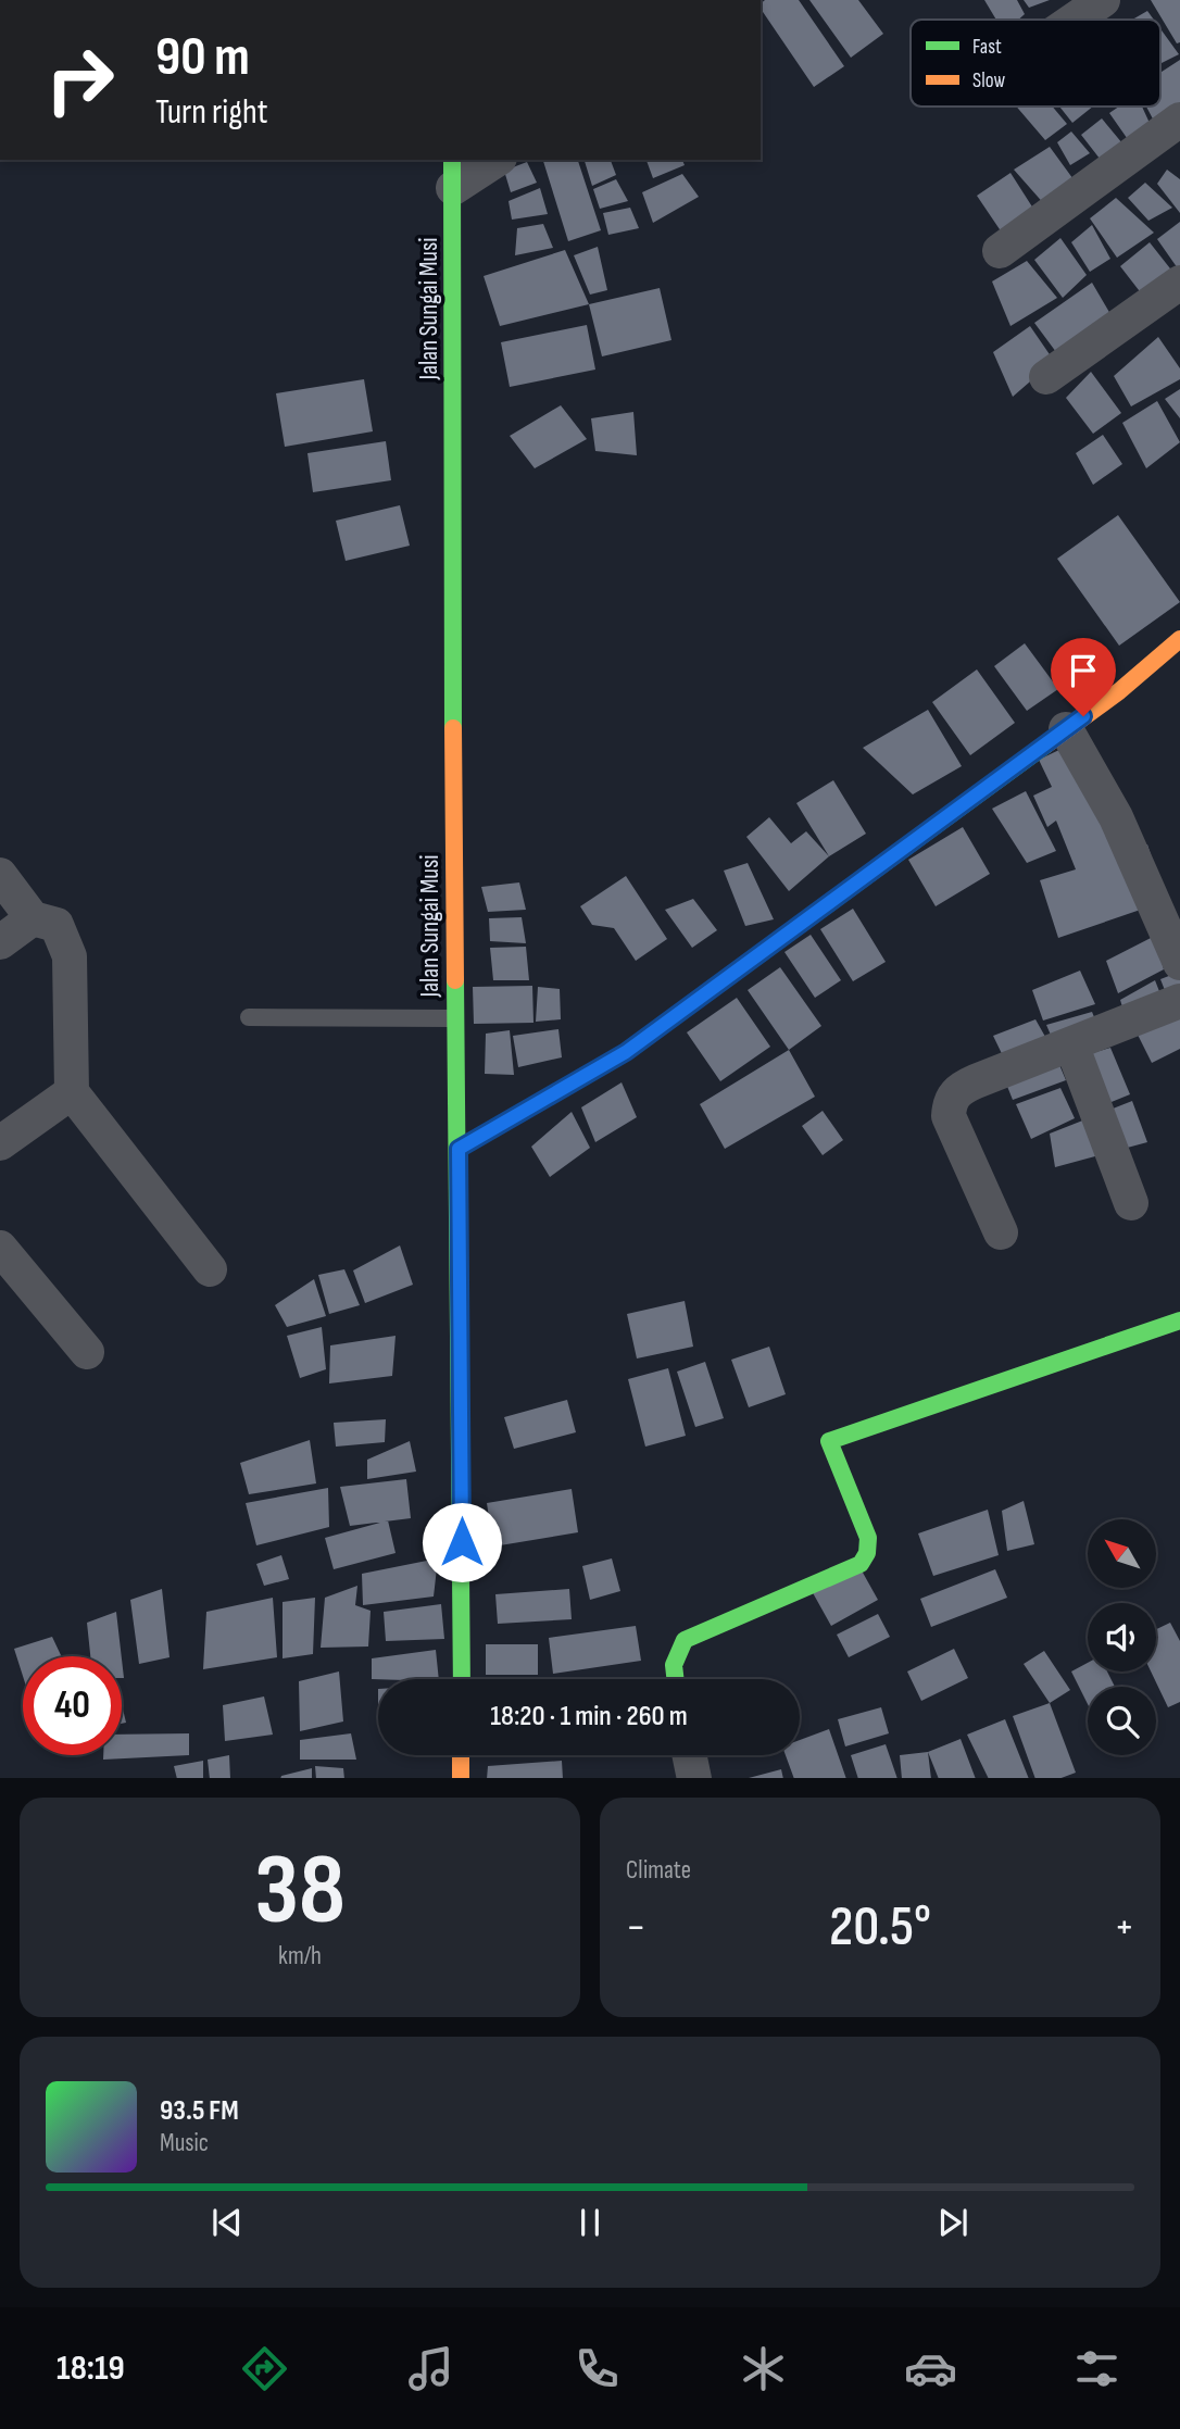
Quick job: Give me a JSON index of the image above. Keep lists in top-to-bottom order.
{
  "streets": {
    "street": ["Jalan Sungai Musi"]
  },
  "legend": ["Fast", "Slow"],
  "north": "top left",
  "page": {
    "turn": ["90 m", "Turn right"],
    "limit": "40",
    "trip": "18:20 · 1 min · 260 m",
    "tile": [
      ["38", "km/h"],
      "Climate"
    ],
    "heat": ["−", "20.5°", "+"],
    "song": ["93.5 FM", "Music"],
    "tabs": "18:19"
  }
}
